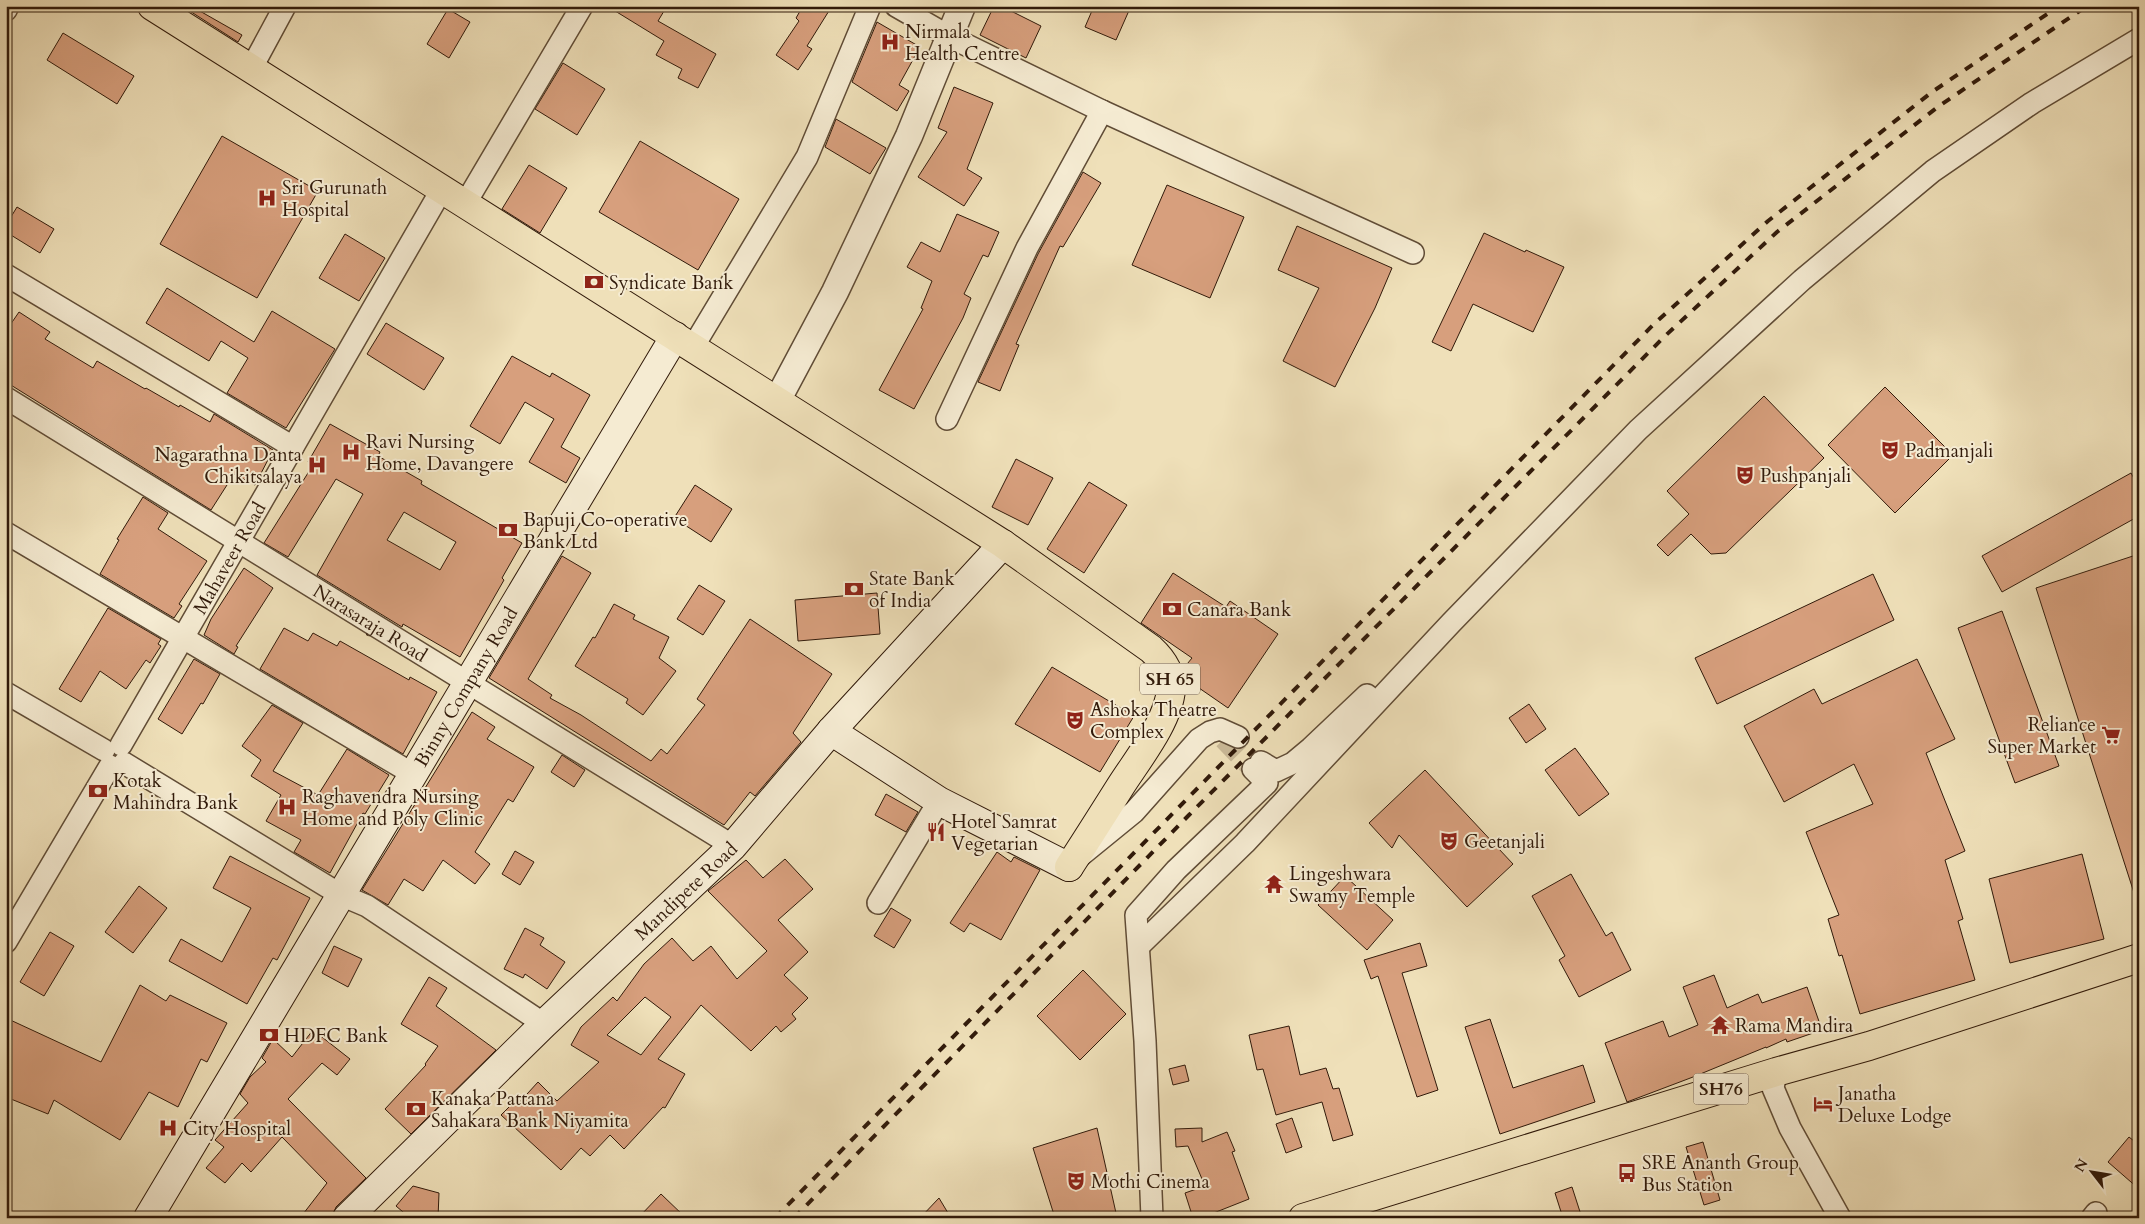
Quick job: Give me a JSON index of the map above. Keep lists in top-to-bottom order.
{
  "streets": {
    "main road": [
      "SH 65",
      "Binny Company Road",
      "Mandipete Road",
      "SH76"
    ],
    "street": ["Mahaveer Road", "Narasaraja Road"]
  },
  "crossings": [
    ["Mahaveer Road", "Narasaraja Road"],
    ["Narasaraja Road", "Binny Company Road"],
    ["Narasaraja Road", "Mandipete Road"],
    ["SH 65", "Mandipete Road"]
  ],
  "places": {
    "hospital": [
      "Nirmala Health Centre",
      "Sri Gurunath Hospital",
      "Ravi Nursing Home, Davangere",
      "Nagarathna Danta Chikitsalaya",
      "Raghavendra Nursing Home and Poly Clinic",
      "City Hospital"
    ],
    "bank": [
      "Syndicate Bank",
      "Bapuji Co-operative Bank Ltd",
      "State Bank of India",
      "Canara Bank",
      "Kotak Mahindra Bank",
      "HDFC Bank",
      "Kanaka Pattana Sahakara Bank Niyamita"
    ],
    "theatre": [
      "Padmanjali",
      "Pushpanjali",
      "Ashoka Theatre Complex",
      "Geetanjali",
      "Mothi Cinema"
    ],
    "supermarket": ["Reliance Super Market"],
    "restaurant": ["Hotel Samrat Vegetarian"],
    "temple": ["Lingeshwara Swamy Temple", "Rama Mandira"],
    "hotel": ["Janatha Deluxe Lodge"],
    "bus stop": ["SRE Ananth Group Bus Station"]
  },
  "north": "top left"
}
